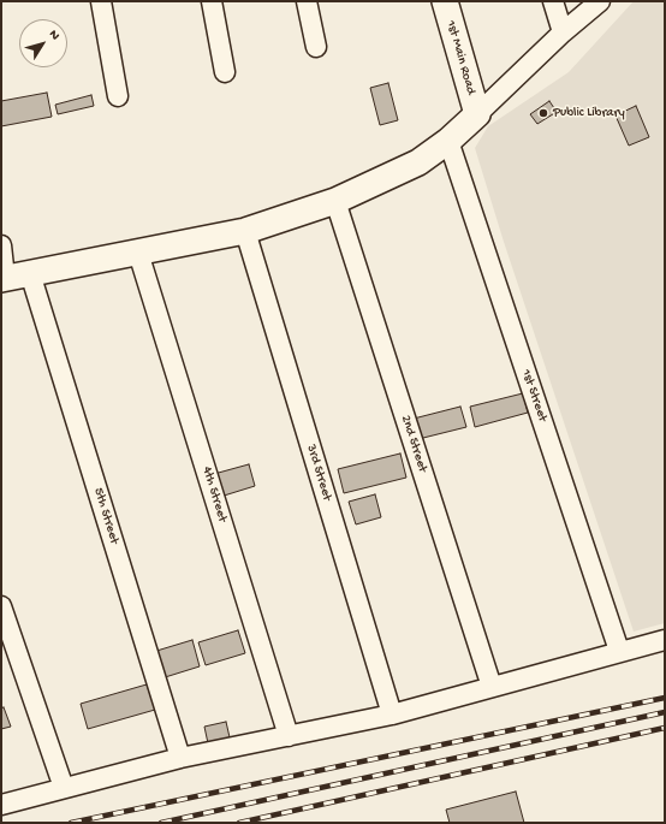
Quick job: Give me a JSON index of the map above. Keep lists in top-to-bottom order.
{
  "streets": {
    "street": [
      "1st Main Road",
      "1st Street",
      "2nd Street",
      "3rd Street",
      "4th Street",
      "5th Street"
    ]
  },
  "places": ["Public Library"],
  "north": "top right"
}
